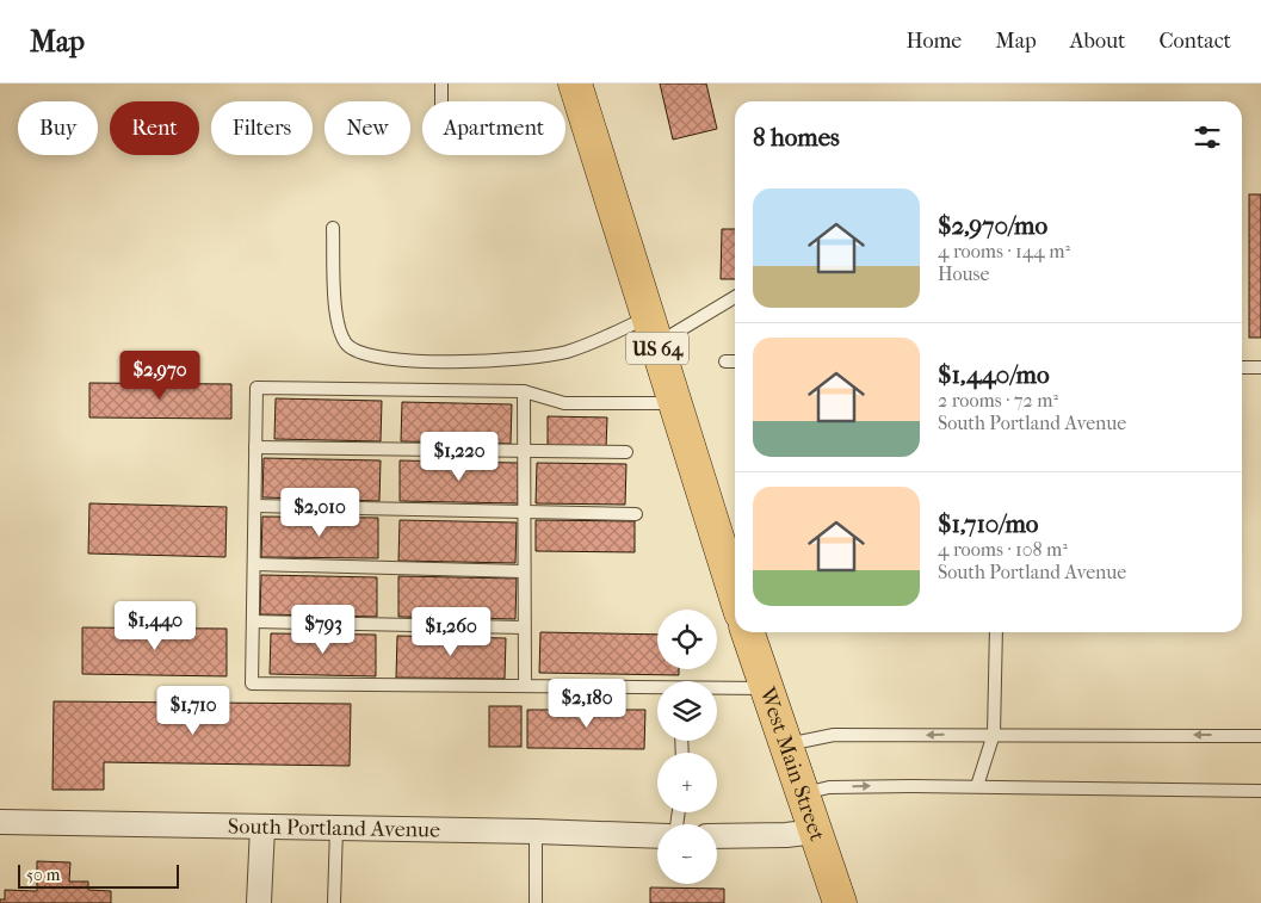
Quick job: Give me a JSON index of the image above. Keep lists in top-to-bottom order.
{
  "streets": {
    "main road": ["US 64", "West Main Street"],
    "street": ["South Portland Avenue"]
  },
  "scale_bar": "50 m",
  "page": {
    "header": "Map",
    "nav": [
      "Home",
      "Map",
      "About",
      "Contact"
    ],
    "chip": [
      "Buy",
      "Rent",
      "Filters",
      "New",
      "Apartment"
    ],
    "heading": "8 homes",
    "list": [
      {
        "name": "$2,970/mo",
        "note": "4 rooms · 144 m² · House"
      },
      {
        "name": "$1,440/mo",
        "note": "2 rooms · 72 m² · South Portland Avenue"
      },
      {
        "name": "$1,710/mo",
        "note": "4 rooms · 108 m² · South Portland Avenue"
      }
    ],
    "price": [
      "$2,970",
      "$1,220",
      "$2,010",
      "$1,440",
      "$793",
      "$1,260",
      "$2,180",
      "$1,710"
    ],
    "map_buttons": ["+", "−"],
    "scale": "50 m"
  }
}
